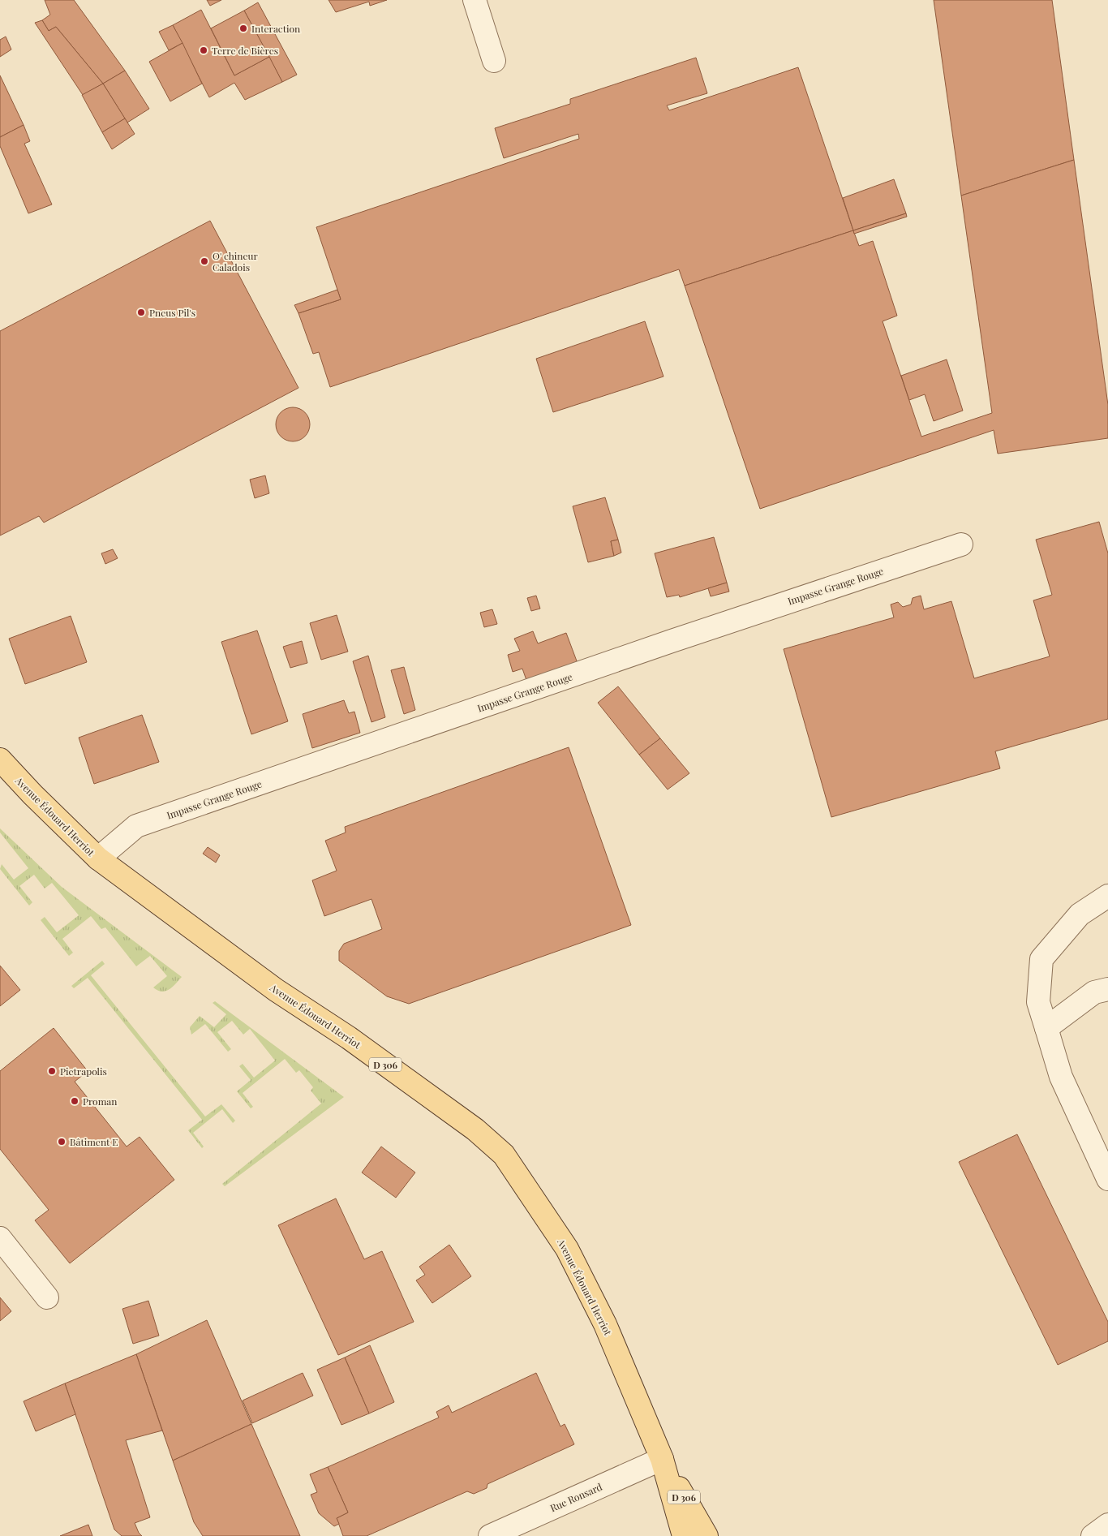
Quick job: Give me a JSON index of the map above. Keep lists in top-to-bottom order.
{
  "streets": {
    "main road": ["Avenue Édouard Herriot", "D 306"],
    "street": ["Impasse Grange Rouge", "Rue Ronsard"]
  },
  "crossings": [
    ["Impasse Grange Rouge", "Avenue Édouard Herriot"],
    ["Avenue Édouard Herriot", "Rue Ronsard"]
  ],
  "places": [
    "Interaction",
    "Terre de Bières",
    "O' chineur Caladois",
    "Pneus Pil's",
    "Pietrapolis",
    "Proman",
    "Bâtiment E"
  ]
}
